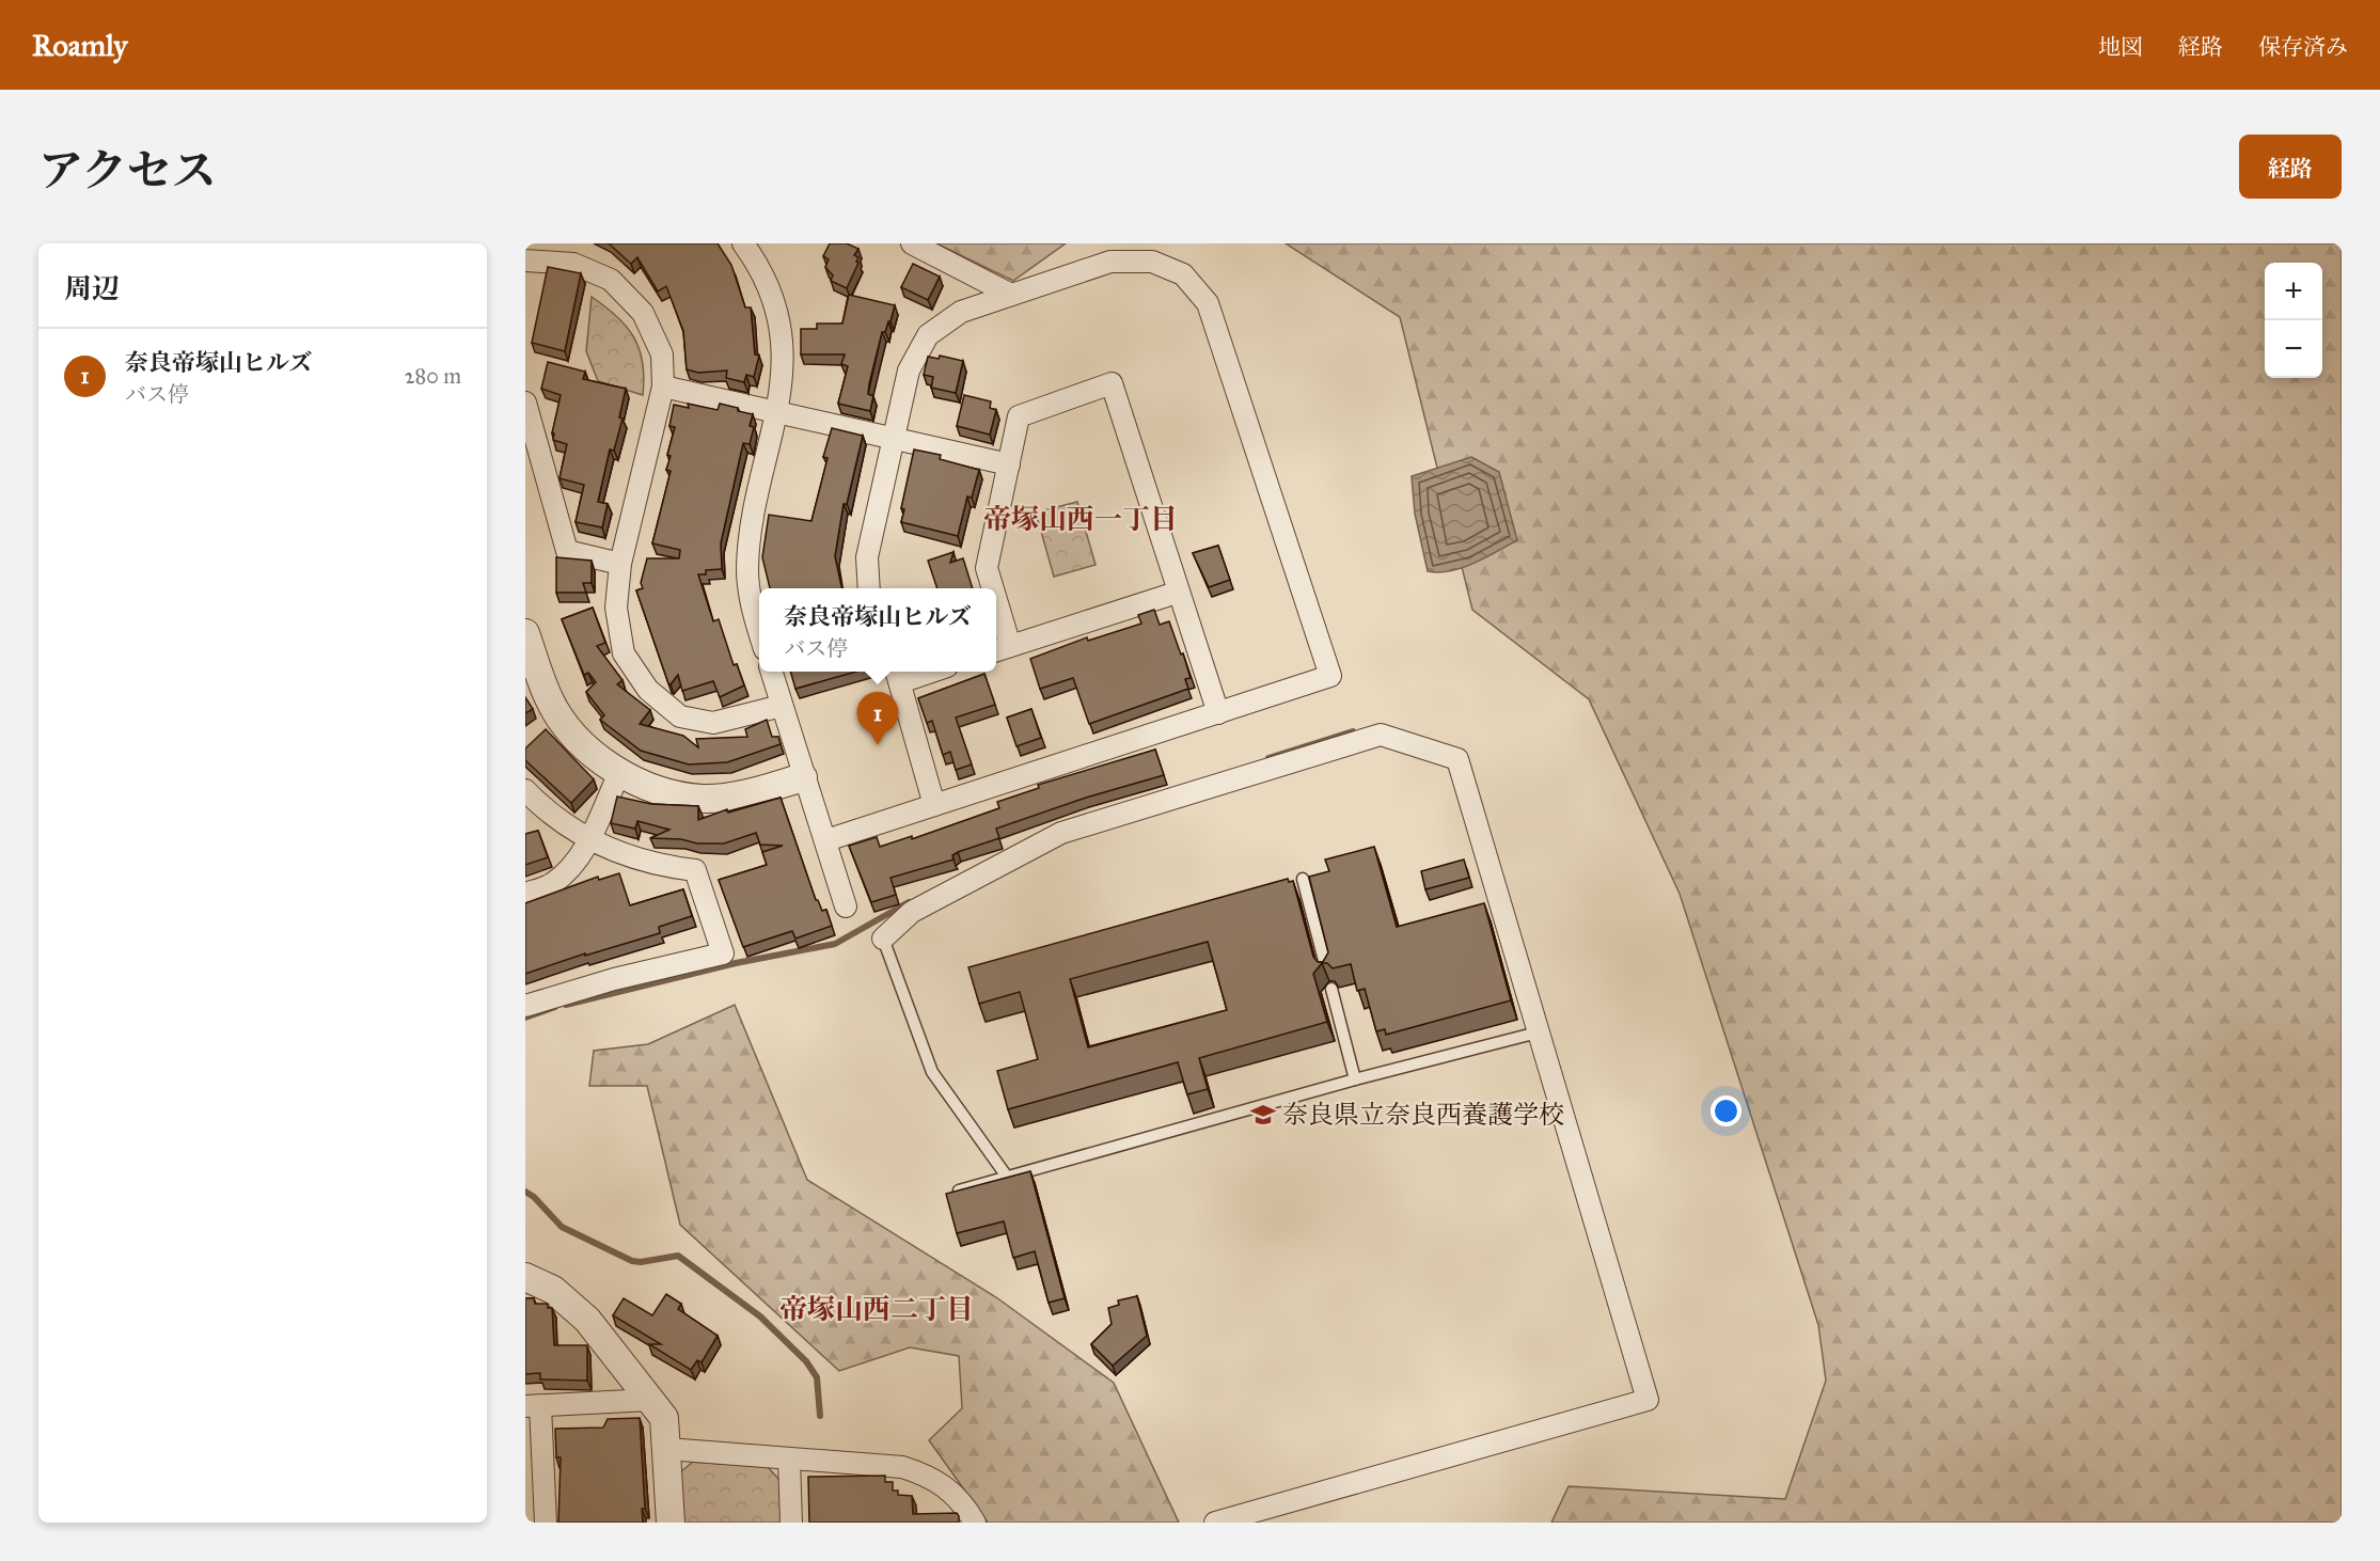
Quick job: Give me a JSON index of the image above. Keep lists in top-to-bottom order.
{
  "districts": ["帝塚山西一丁目", "帝塚山西二丁目"],
  "places": {
    "school or university": ["奈良県立奈良西養護学校"]
  },
  "page": {
    "header": "Roamly",
    "nav": ["地図", "経路", "保存済み"],
    "title": "アクセス",
    "buttons": "経路",
    "heading": "周辺",
    "map_buttons": ["+", "−"],
    "list": [
      {
        "mark": "1",
        "name": "奈良帝塚山ヒルズ",
        "note": "バス停",
        "value": "280 m"
      }
    ],
    "popup": ["奈良帝塚山ヒルズ", "バス停"],
    "pins": "1"
  }
}
